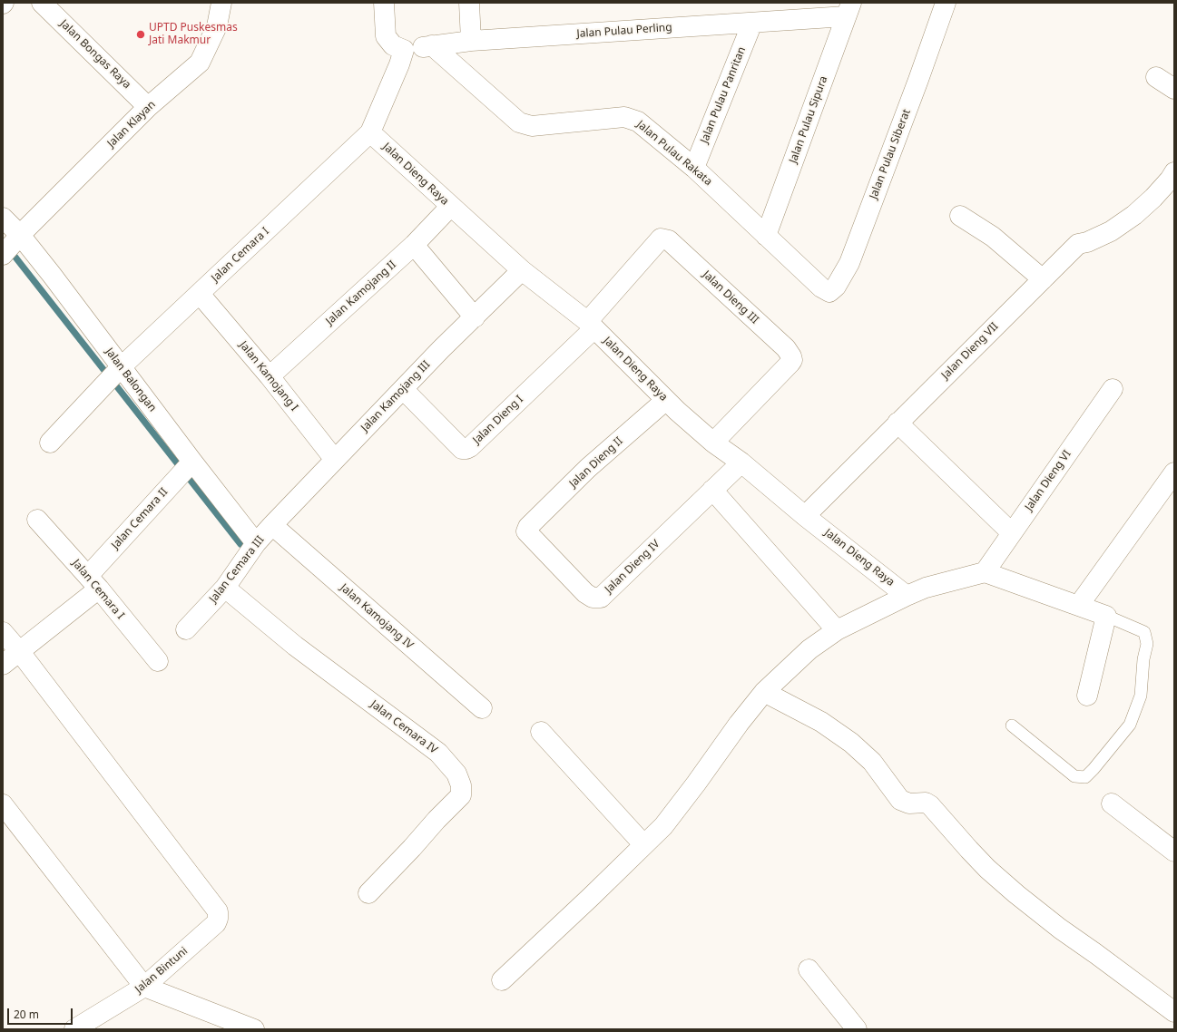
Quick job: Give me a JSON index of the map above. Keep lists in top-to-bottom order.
{
  "streets": {
    "street": [
      "Jalan Pulau Perling",
      "Jalan Bongas Raya",
      "Jalan Pulau Panritan",
      "Jalan Pulau Sipura",
      "Jalan Klayan",
      "Jalan Pulau Rakata",
      "Jalan Pulau Siberat",
      "Jalan Dieng Raya",
      "Jalan Cemara I",
      "Jalan Kamojang II",
      "Jalan Dieng III",
      "Jalan Dieng VII",
      "Jalan Kamojang I",
      "Jalan Balongan",
      "Jalan Kamojang III",
      "Jalan Dieng I",
      "Jalan Dieng II",
      "Jalan Dieng VI",
      "Jalan Cemara II",
      "Jalan Dieng IV",
      "Jalan Cemara III",
      "Jalan Kamojang IV",
      "Jalan Cemara IV",
      "Jalan Bintuni"
    ]
  },
  "crossings": [
    ["Jalan Pulau Perling", "Jalan Pulau Panritan"],
    ["Jalan Pulau Perling", "Jalan Pulau Sipura"],
    ["Jalan Pulau Perling", "Jalan Pulau Rakata"],
    ["Jalan Pulau Perling", "Jalan Cemara I"],
    ["Jalan Bongas Raya", "Jalan Klayan"],
    ["Jalan Pulau Panritan", "Jalan Pulau Rakata"],
    ["Jalan Pulau Sipura", "Jalan Pulau Rakata"],
    ["Jalan Klayan", "Jalan Balongan"],
    ["Jalan Pulau Rakata", "Jalan Pulau Siberat"],
    ["Jalan Dieng Raya", "Jalan Cemara I"],
    ["Jalan Dieng Raya", "Jalan Kamojang II"],
    ["Jalan Dieng Raya", "Jalan Dieng III"],
    ["Jalan Dieng Raya", "Jalan Dieng VII"],
    ["Jalan Dieng Raya", "Jalan Kamojang III"],
    ["Jalan Dieng Raya", "Jalan Dieng I"],
    ["Jalan Dieng Raya", "Jalan Dieng II"],
    ["Jalan Dieng Raya", "Jalan Dieng IV"],
    ["Jalan Cemara I", "Jalan Kamojang I"],
    ["Jalan Cemara I", "Jalan Balongan"],
    ["Jalan Cemara I", "Jalan Cemara II"],
    ["Jalan Kamojang II", "Jalan Kamojang I"],
    ["Jalan Dieng III", "Jalan Dieng I"],
    ["Jalan Kamojang I", "Jalan Kamojang III"],
    ["Jalan Balongan", "Jalan Cemara II"],
    ["Jalan Balongan", "Jalan Cemara III"],
    ["Jalan Kamojang III", "Jalan Dieng I"],
    ["Jalan Kamojang III", "Jalan Cemara III"],
    ["Jalan Kamojang III", "Jalan Kamojang IV"],
    ["Jalan Dieng II", "Jalan Dieng IV"],
    ["Jalan Cemara II", "Jalan Bintuni"],
    ["Jalan Cemara III", "Jalan Kamojang IV"],
    ["Jalan Cemara III", "Jalan Cemara IV"]
  ],
  "places": ["UPTD Puskesmas Jati Makmur"],
  "scale_bar": "20 m"
}
